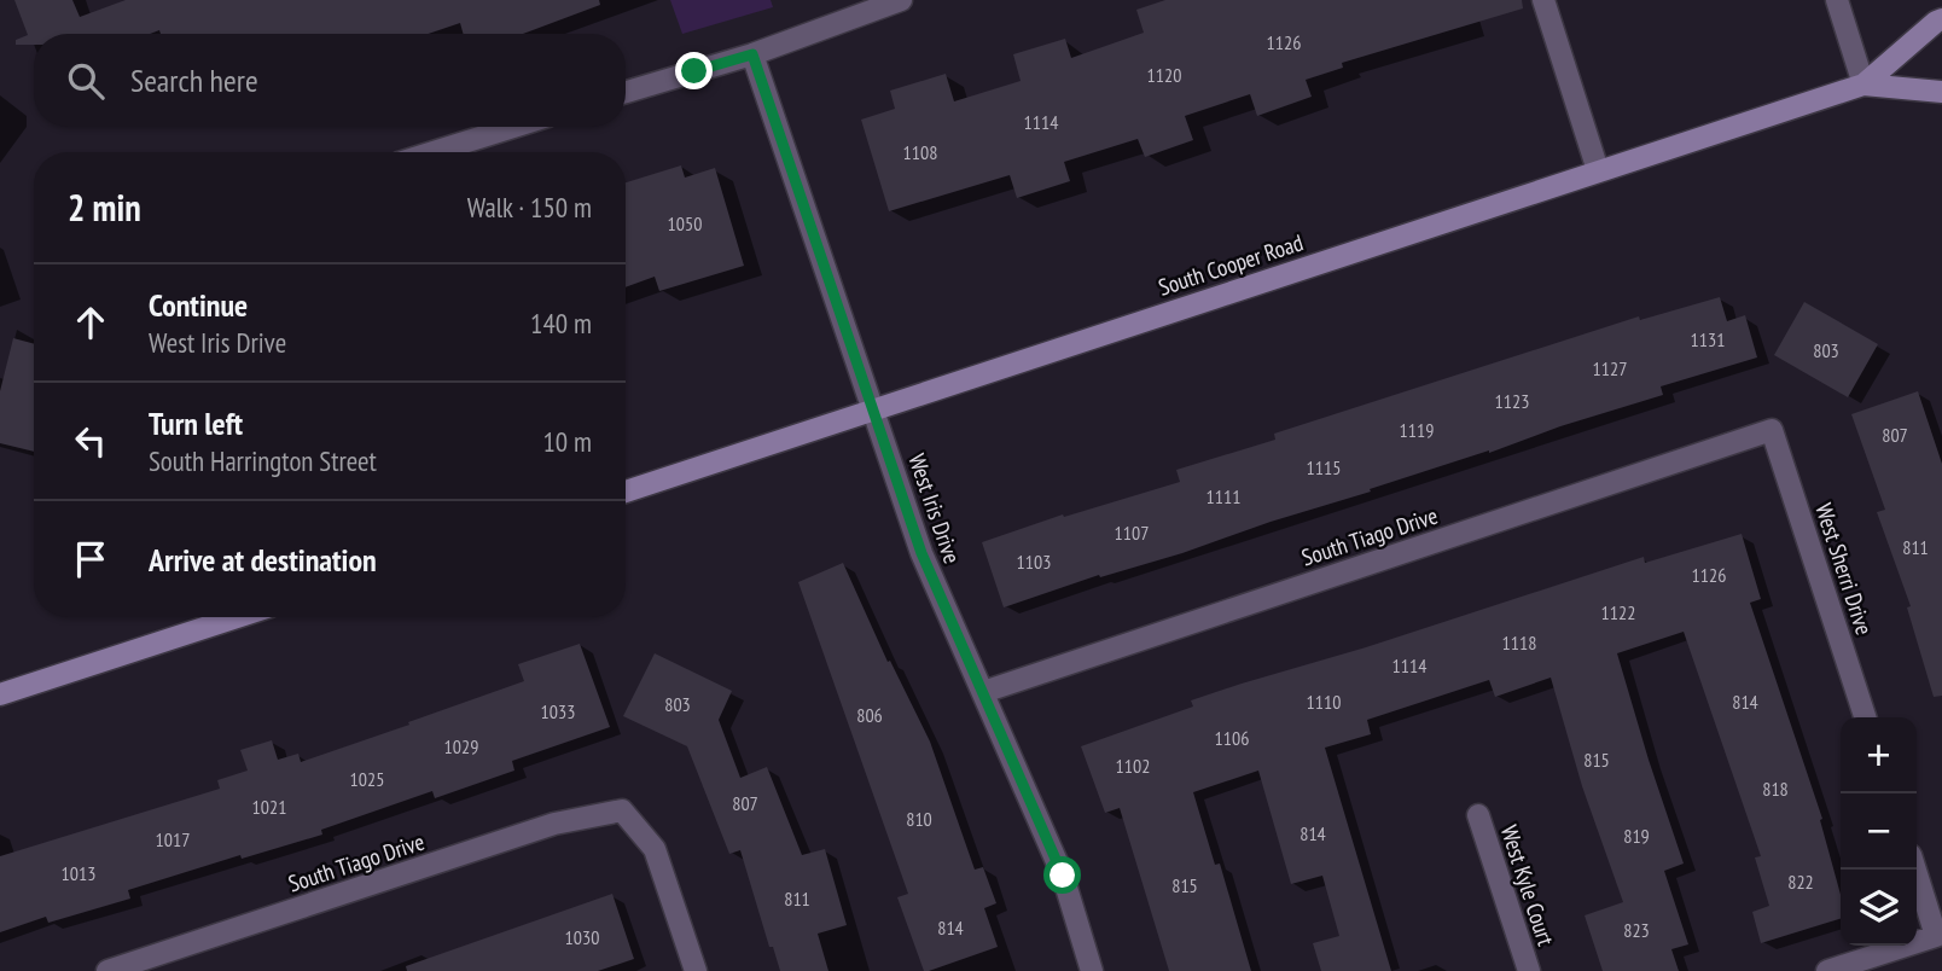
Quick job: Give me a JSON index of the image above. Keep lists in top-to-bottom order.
{
  "streets": {
    "main road": ["South Cooper Road"],
    "street": [
      "West Iris Drive",
      "South Tiago Drive",
      "West Sherri Drive",
      "West Kyle Court"
    ]
  },
  "crossings": [
    ["South Cooper Road", "West Iris Drive"],
    ["West Iris Drive", "South Tiago Drive"],
    ["South Tiago Drive", "West Sherri Drive"]
  ],
  "house_numbers": [
    "1126",
    "1120",
    "1114",
    "1108",
    "1050",
    "1131",
    "803",
    "1127",
    "1123",
    "1119",
    "807",
    "1115",
    "1111",
    "1107",
    "811",
    "1103",
    "1126",
    "1122",
    "1118",
    "1114",
    "1110",
    "814",
    "803",
    "1033",
    "806",
    "1106",
    "1029",
    "815",
    "1102",
    "1025",
    "818",
    "807",
    "1021",
    "810",
    "814",
    "819",
    "1017",
    "1013",
    "822",
    "815",
    "811",
    "814",
    "823",
    "1030"
  ],
  "page": {
    "search": "Search here",
    "heading": ["2 min", "Walk · 150 m"],
    "list": [
      ["Continue", "West Iris Drive", "140 m"],
      ["Turn left", "South Harrington Street", "10 m"],
      "Arrive at destination"
    ],
    "map_buttons": ["+", "−"]
  }
}
